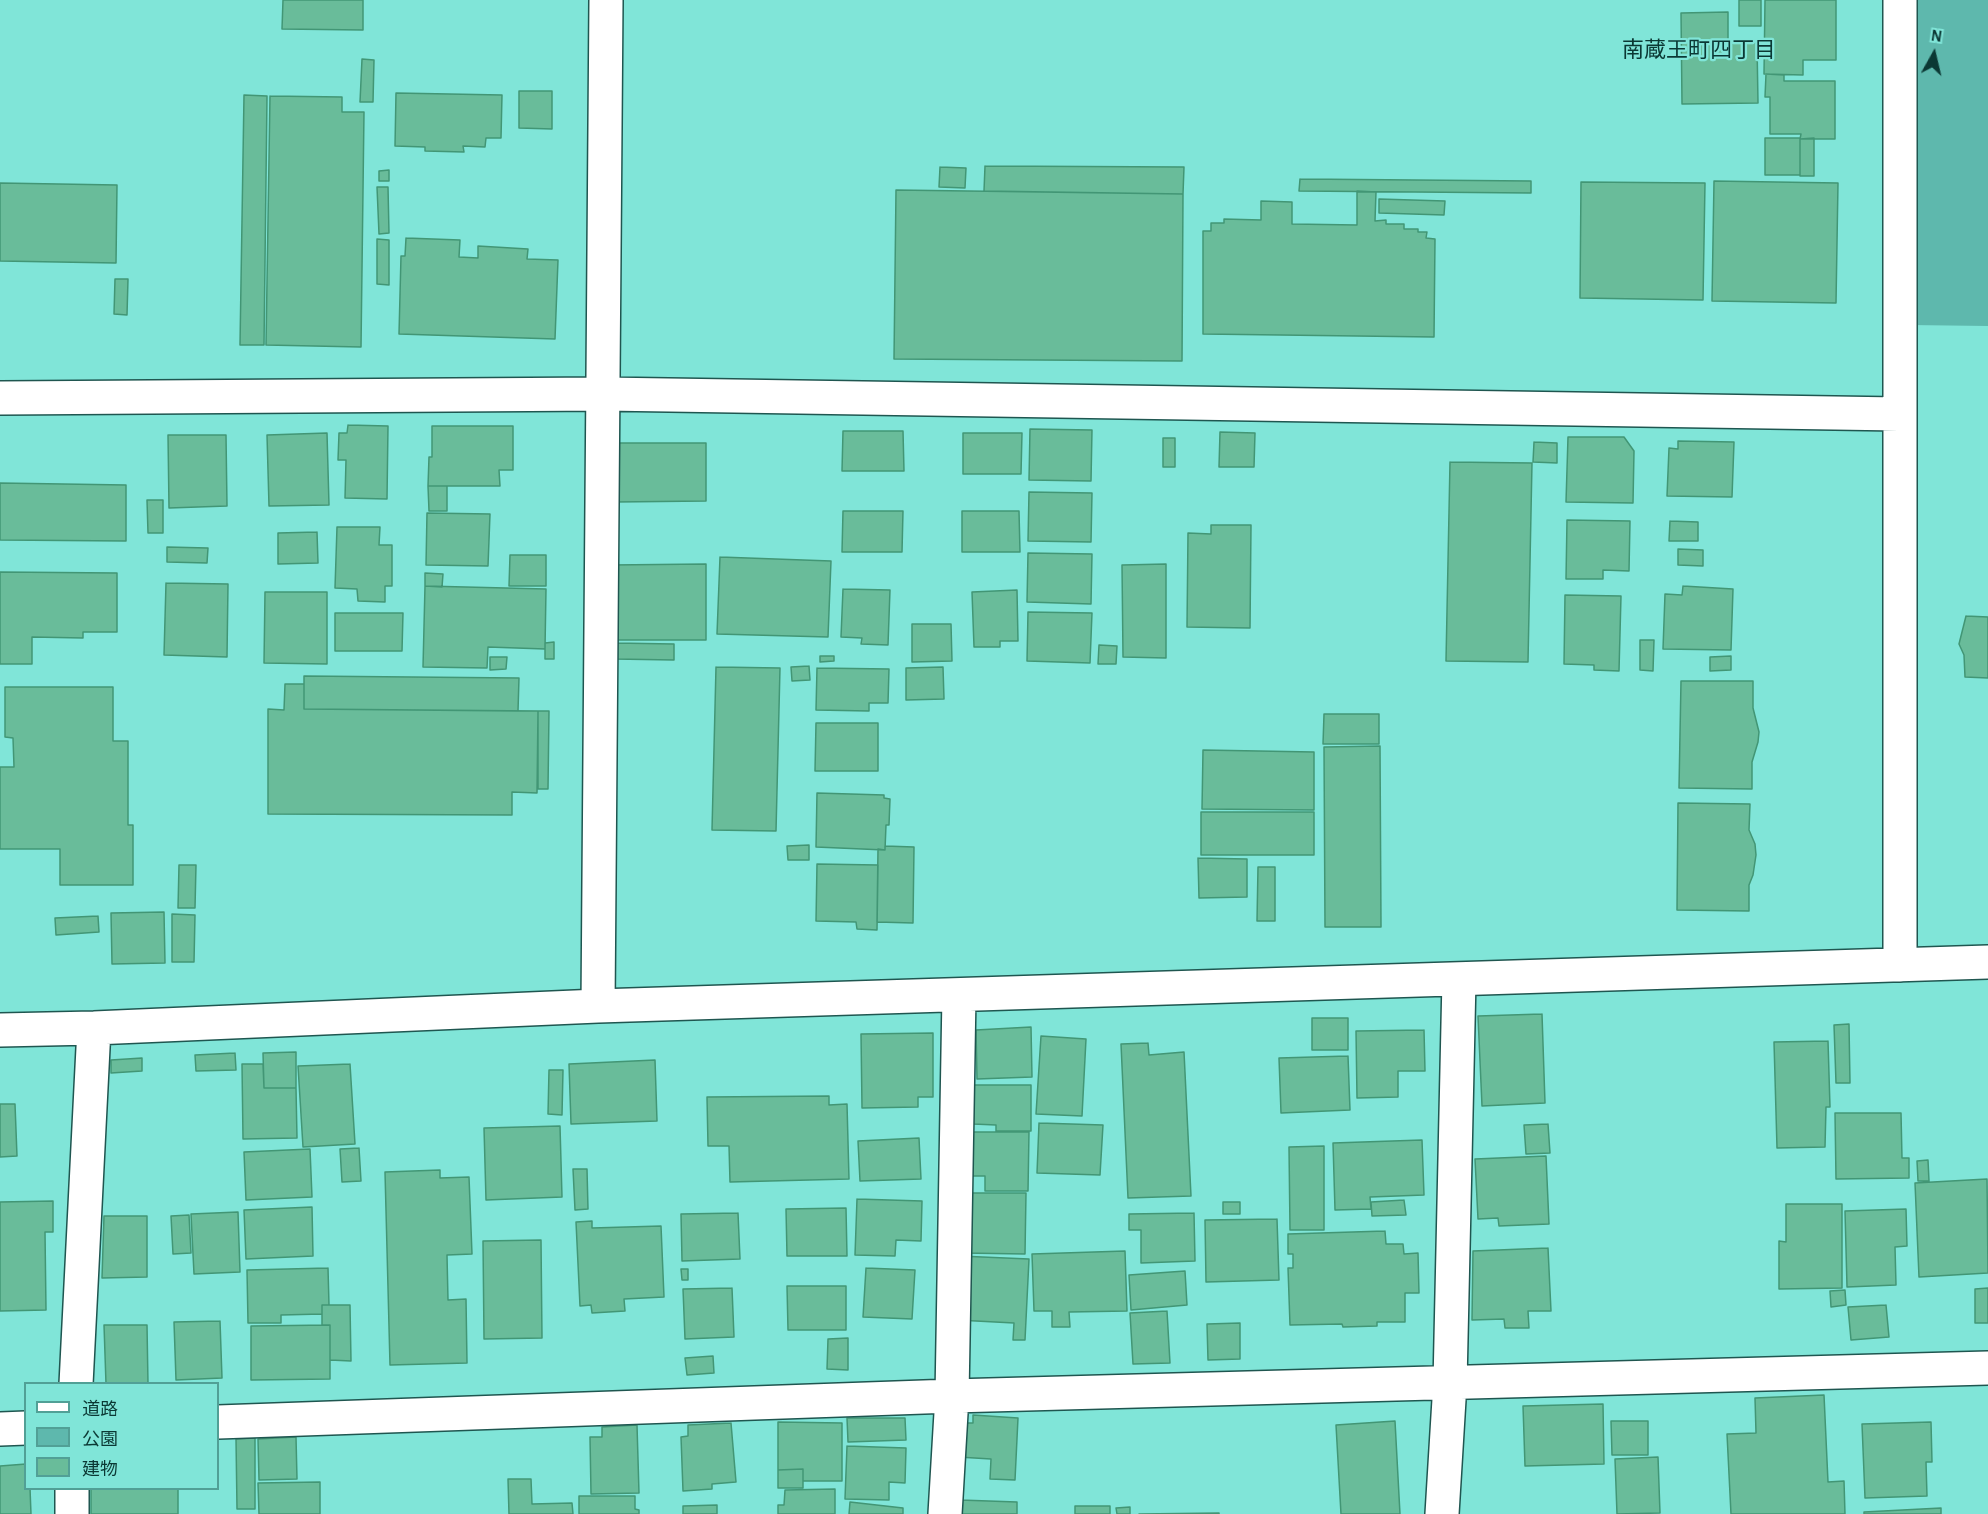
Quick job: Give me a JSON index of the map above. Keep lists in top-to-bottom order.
{
  "districts": ["南蔵王町四丁目"],
  "legend": ["道路", "公園", "建物"],
  "north": "top"
}
